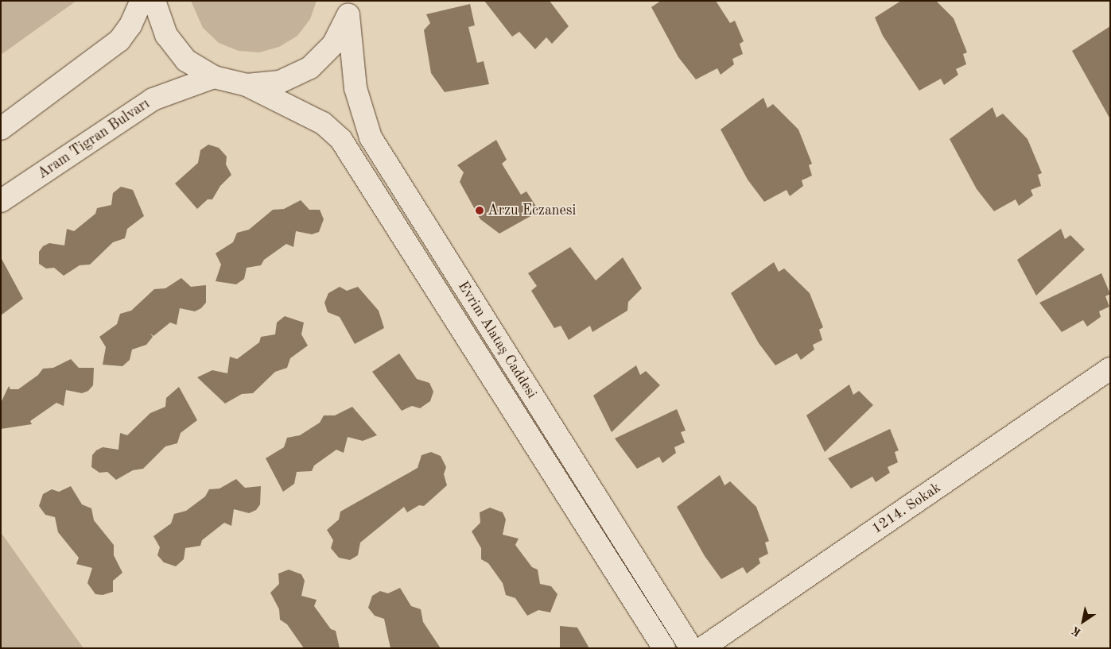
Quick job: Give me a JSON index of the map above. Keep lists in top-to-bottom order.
{
  "streets": {
    "main road": ["Aram Tigran Bulvarı", "Evrim Alataş Caddesi", "1214. Sokak"]
  },
  "places": ["Arzu Eczanesi"],
  "north": "bottom left"
}
